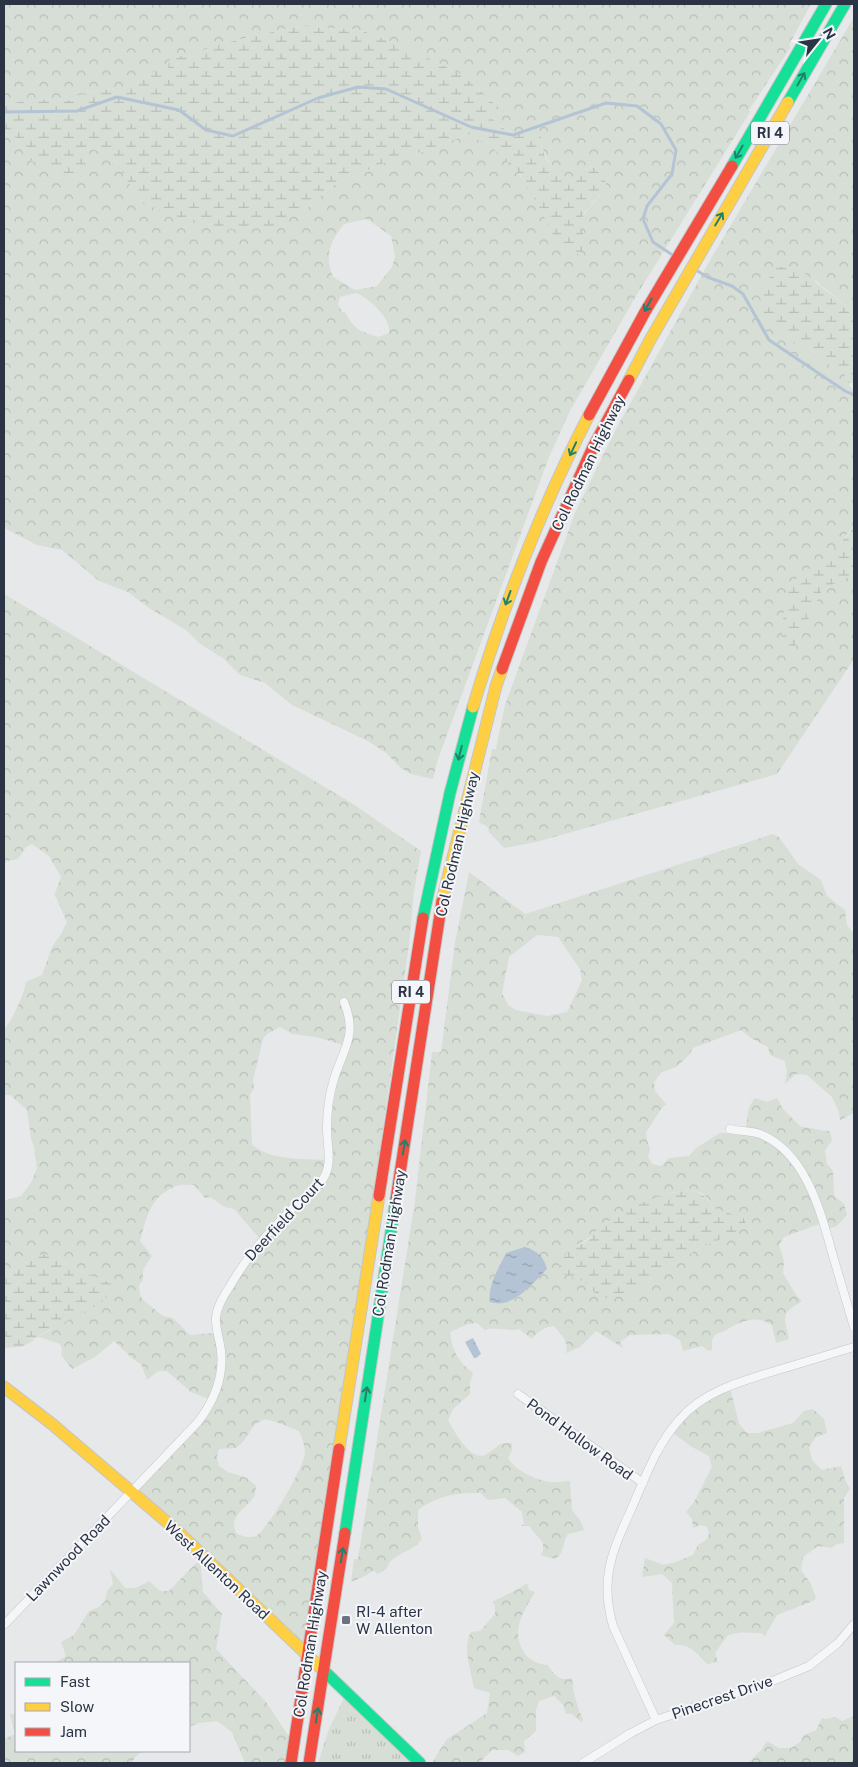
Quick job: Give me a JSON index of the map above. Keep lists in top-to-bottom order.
{
  "streets": {
    "main road": ["RI 4", "Col Rodman Highway", "West Allenton Road"],
    "street": [
      "Deerfield Court",
      "Pond Hollow Road",
      "Lawnwood Road",
      "Pinecrest Drive"
    ]
  },
  "crossings": [
    ["Col Rodman Highway", "West Allenton Road"],
    ["Deerfield Court", "Lawnwood Road"],
    ["Deerfield Court", "West Allenton Road"],
    ["Lawnwood Road", "West Allenton Road"]
  ],
  "places": {
    "transit": ["RI-4 after W Allenton"]
  },
  "legend": ["Fast", "Slow", "Jam"],
  "north": "top right"
}
